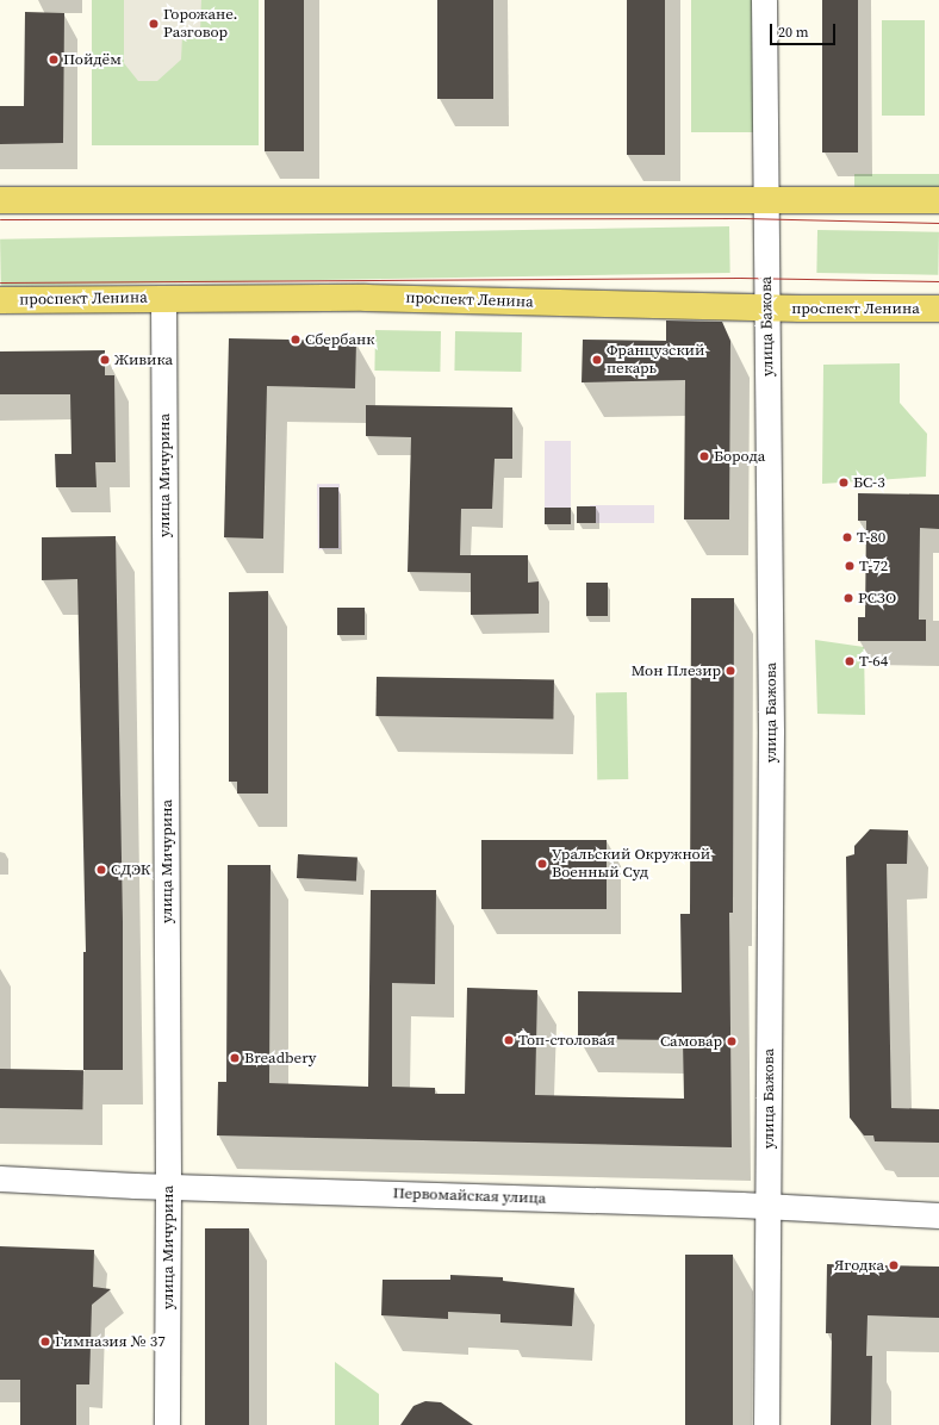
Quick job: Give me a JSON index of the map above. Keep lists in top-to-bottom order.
{
  "streets": {
    "main road": ["проспект Ленина"],
    "street": ["улица Бажова", "улица Мичурина", "Первомайская улица"]
  },
  "crossings": [
    ["проспект Ленина", "улица Бажова"],
    ["проспект Ленина", "улица Мичурина"],
    ["улица Бажова", "Первомайская улица"],
    ["улица Мичурина", "Первомайская улица"]
  ],
  "places": [
    "Горожане. Разговор",
    "Пойдём",
    "Сбербанк",
    "Живика",
    "Французский пекарь",
    "Борода",
    "БС-3",
    "Т-80",
    "Т-72",
    "РСЗО",
    "Т-64",
    "Мон Плезир",
    "Уральский Окружной Военный Суд",
    "СДЭК",
    "Топ-столовая",
    "Самовар",
    "Breadbery",
    "Ягодка",
    "Гимназия № 37"
  ],
  "scale_bar": "20 m"
}
